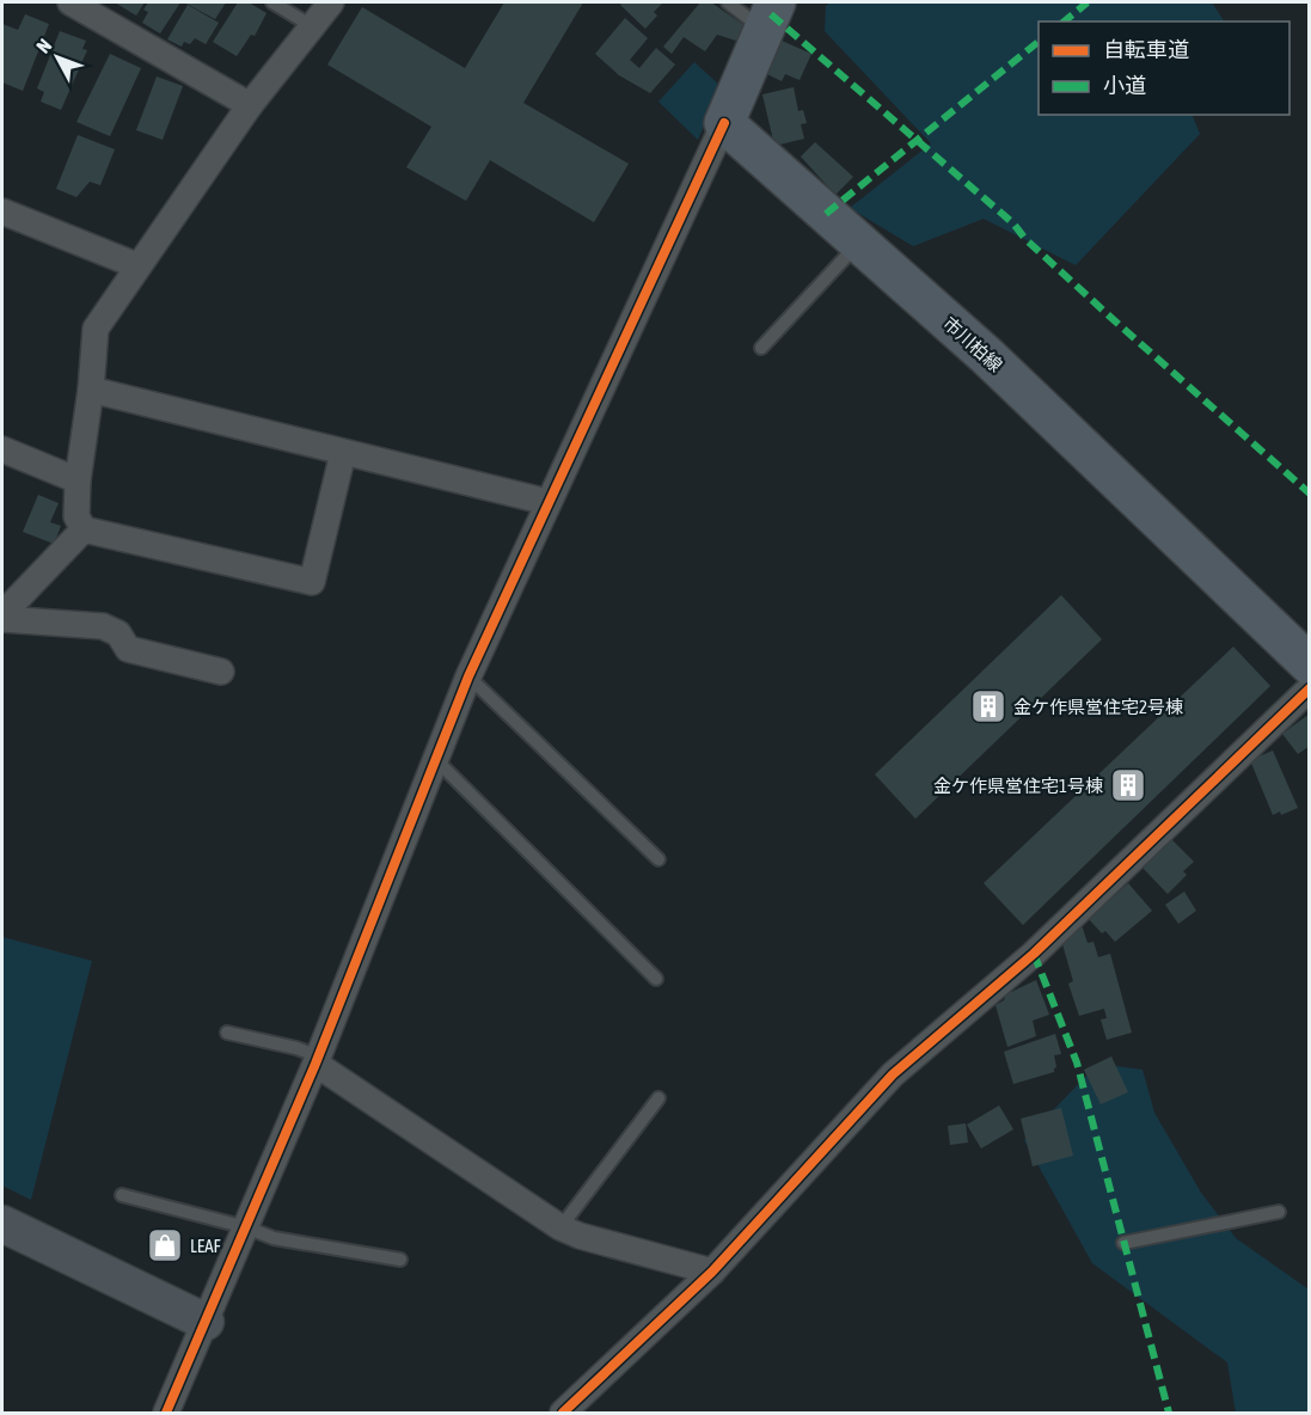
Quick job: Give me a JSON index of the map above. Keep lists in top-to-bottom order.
{
  "streets": {
    "main road": ["市川柏線"]
  },
  "places": {
    "building": ["金ケ作県営住宅2号棟", "金ケ作県営住宅1号棟"],
    "shop": ["LEAF"]
  },
  "legend": ["自転車道", "小道"],
  "north": "top left"
}
